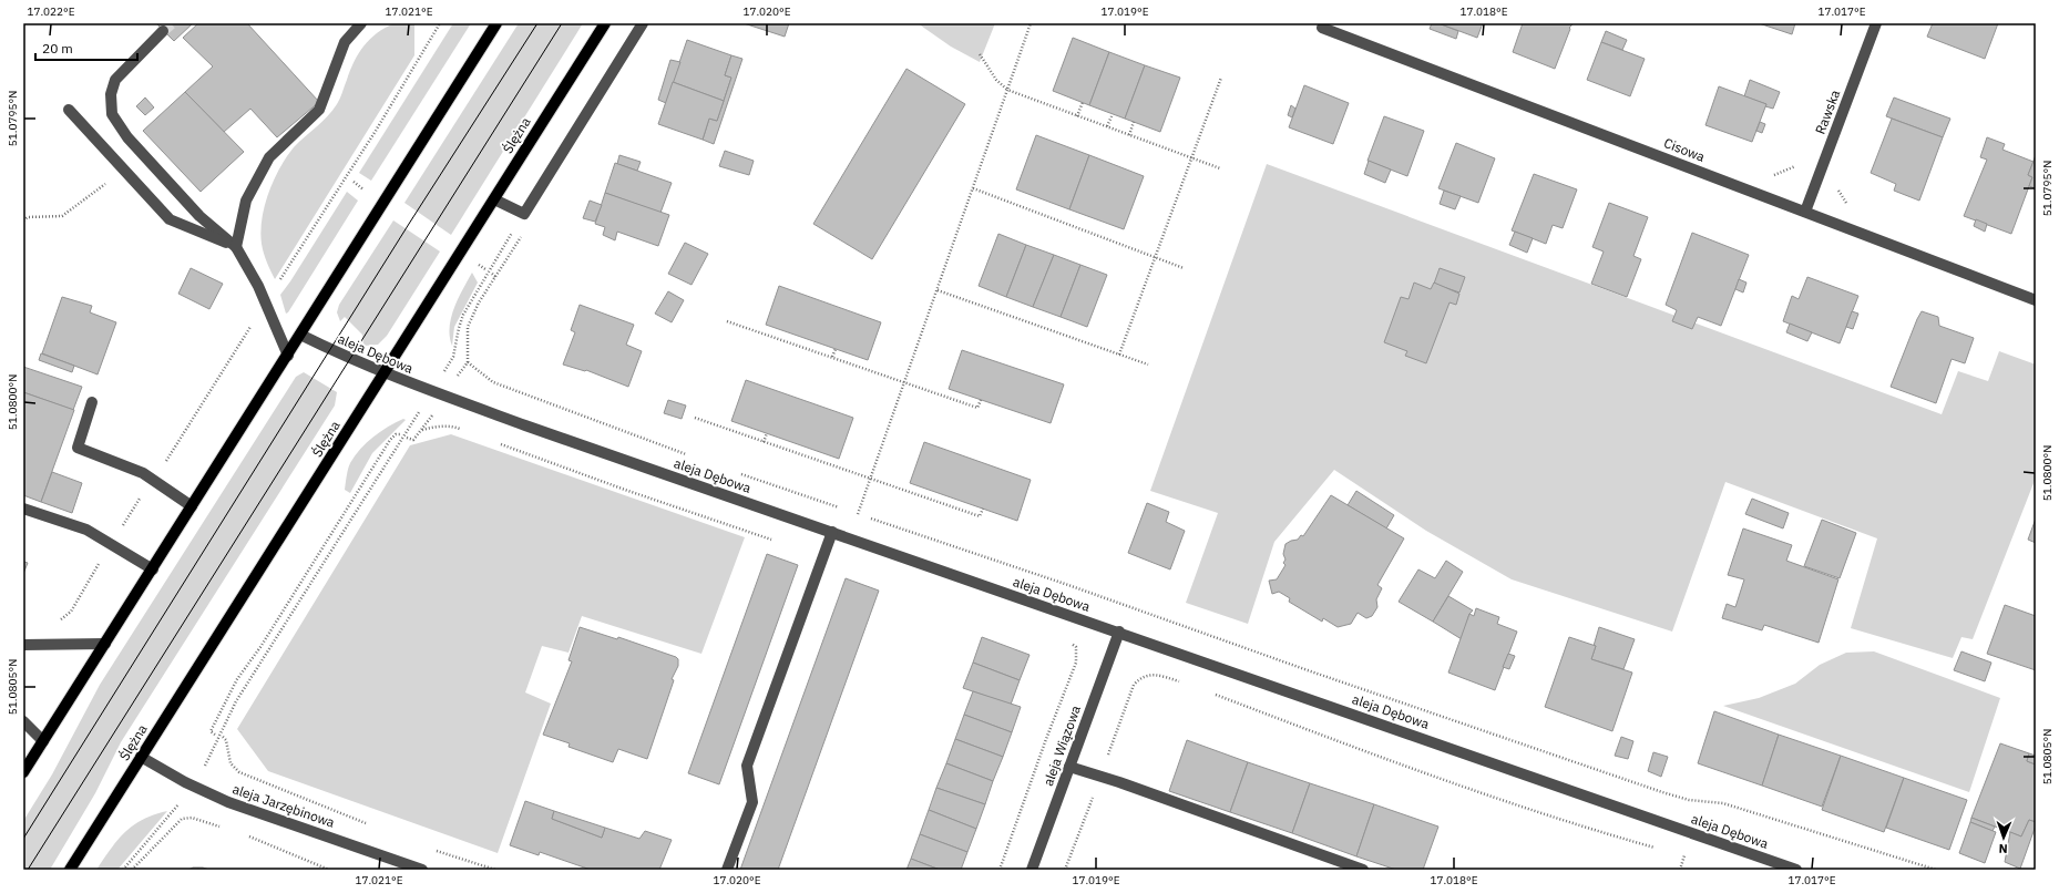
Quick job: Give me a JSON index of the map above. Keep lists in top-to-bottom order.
{
  "streets": {
    "main road": ["Ślężna"],
    "street": [
      "Rawska",
      "Cisowa",
      "aleja Dębowa",
      "aleja Wiązowa",
      "aleja Jarzębinowa"
    ]
  },
  "crossings": [
    ["Rawska", "Cisowa"],
    ["Ślężna", "aleja Dębowa"],
    ["Ślężna", "aleja Jarzębinowa"],
    ["aleja Dębowa", "aleja Wiązowa"]
  ],
  "scale_bar": "20 m",
  "north": "bottom",
  "coordinates": [
    "17.022°E",
    "17.021°E",
    "17.020°E",
    "17.019°E",
    "17.018°E",
    "17.017°E",
    "51.0795°N",
    "51.0800°N",
    "51.0805°N"
  ]
}
